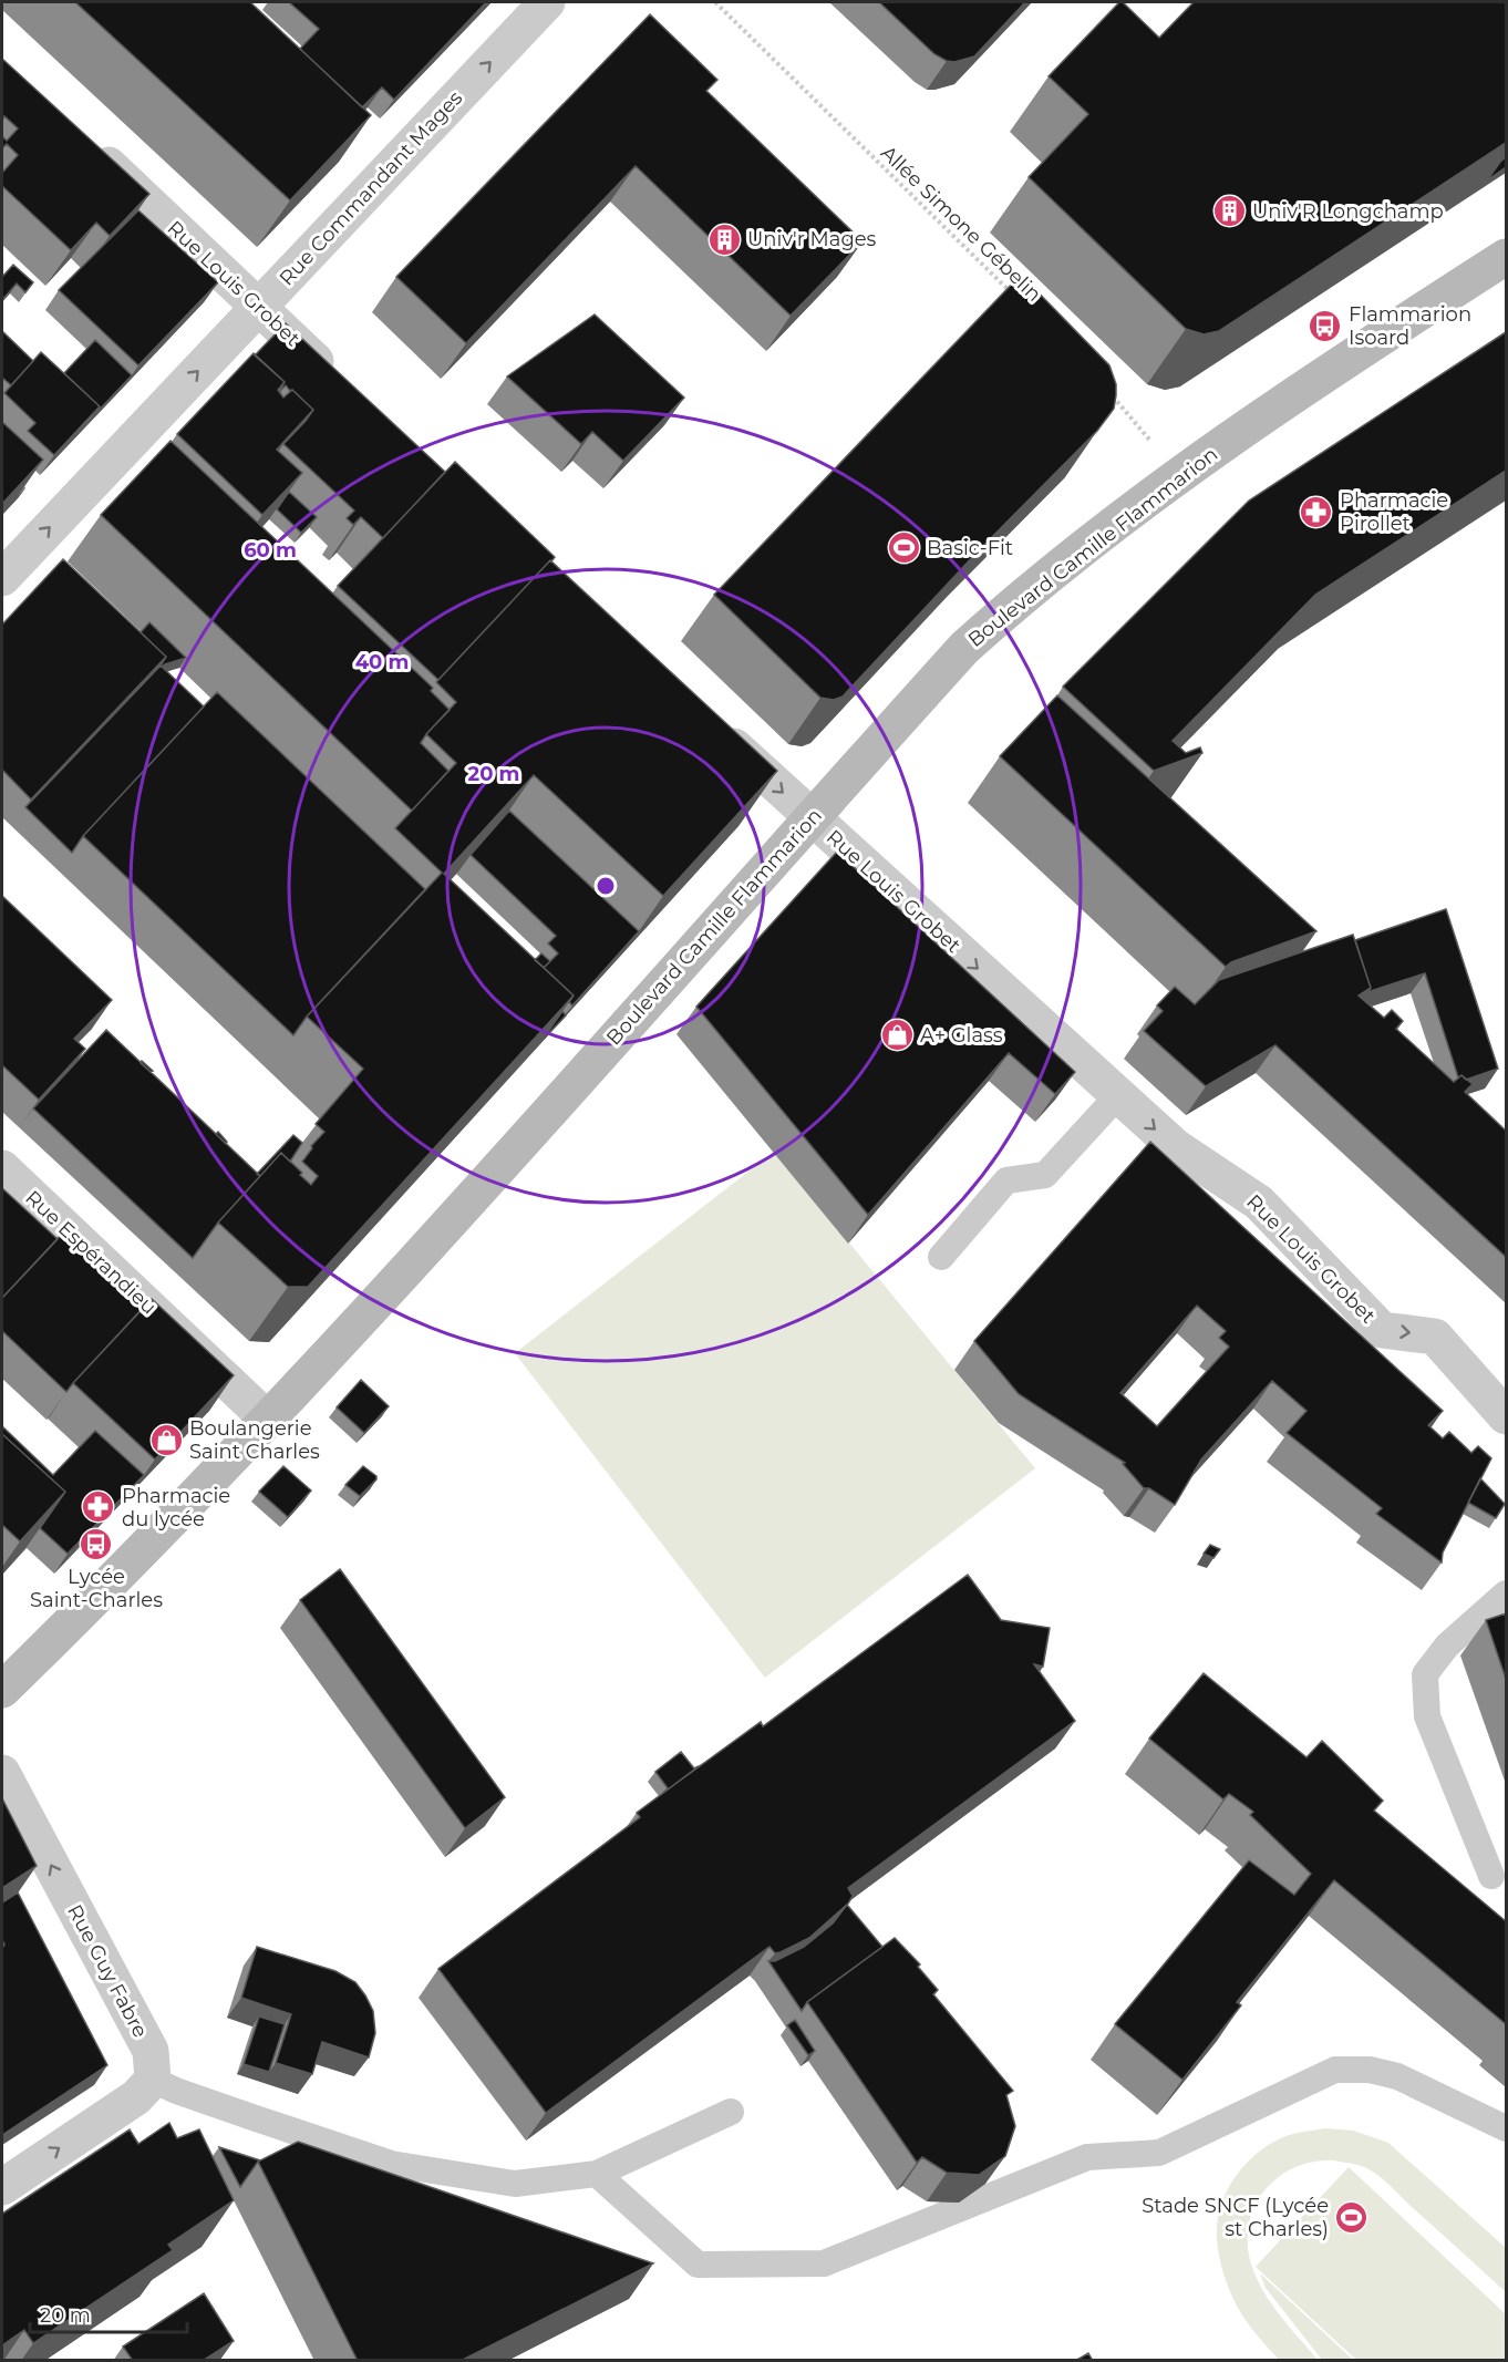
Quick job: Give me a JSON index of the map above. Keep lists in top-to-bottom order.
{
  "streets": {
    "street": [
      "Rue Commandant Mages",
      "Rue Louis Grobet",
      "Boulevard Camille Flammarion",
      "Rue Espérandieu",
      "Rue Guy Fabre"
    ],
    "path": ["Allée Simone Gébelin"]
  },
  "crossings": [
    ["Rue Commandant Mages", "Rue Louis Grobet"],
    ["Rue Louis Grobet", "Boulevard Camille Flammarion"],
    ["Boulevard Camille Flammarion", "Rue Espérandieu"]
  ],
  "one_way": ["Rue Commandant Mages", "Rue Louis Grobet", "Rue Guy Fabre"],
  "places": {
    "building": ["Univ'R Longchamp", "Univ'r Mages"],
    "bus stop": ["Flammarion Isoard", "Lycée Saint-Charles"],
    "pharmacy": ["Pharmacie Pirollet", "Pharmacie du lycée"],
    "sports": ["Basic-Fit", "Stade SNCF (Lycée st Charles)"],
    "shop": ["A+ Glass", "Boulangerie Saint Charles"]
  },
  "scale_bar": "20 m",
  "rings": ["60 m", "40 m", "20 m"]
}
